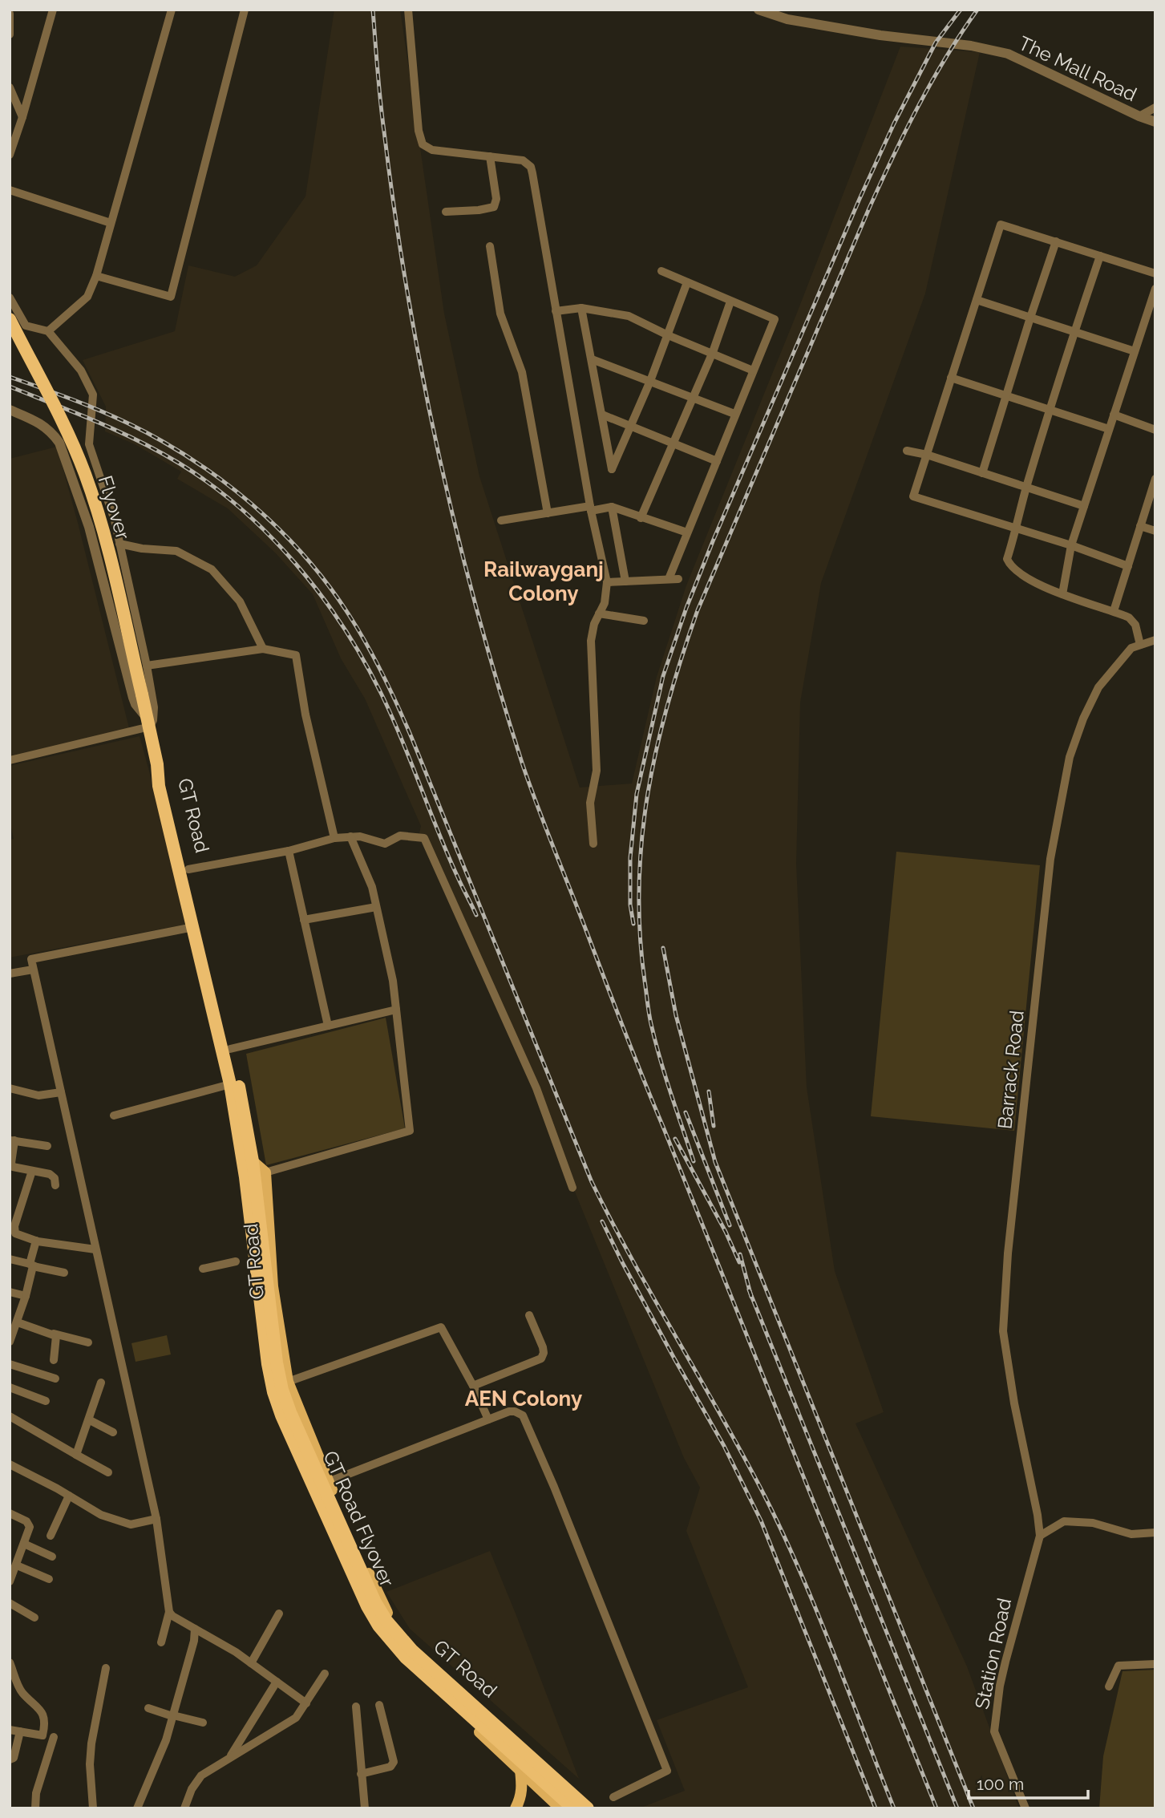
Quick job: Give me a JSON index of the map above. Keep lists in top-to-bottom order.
{
  "streets": {
    "highway": ["Flyover", "GT Road", "GT Road Flyover"],
    "street": ["The Mall Road", "Barrack Road", "Station Road"]
  },
  "crossings": [
    ["Flyover", "GT Road"],
    ["GT Road", "GT Road Flyover"],
    ["Barrack Road", "Station Road"]
  ],
  "districts": ["Railwayganj Colony", "AEN Colony"],
  "scale_bar": "100 m"
}
